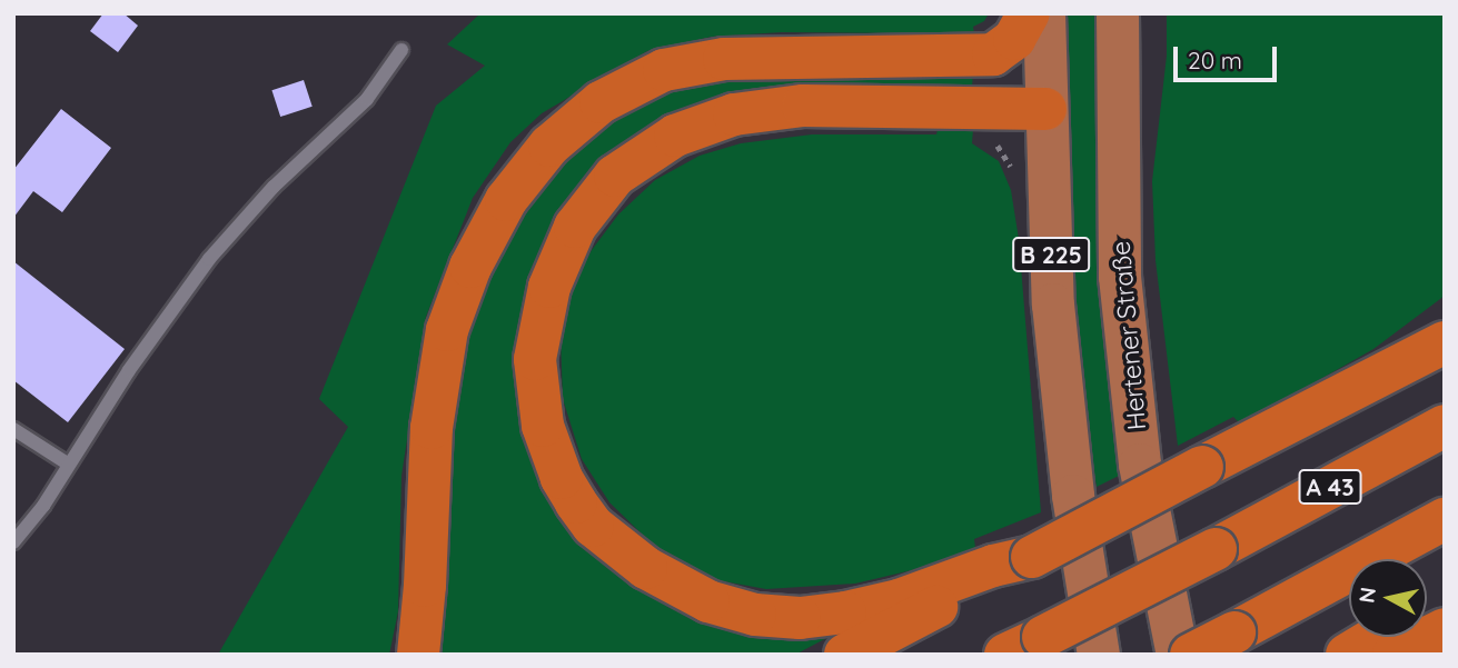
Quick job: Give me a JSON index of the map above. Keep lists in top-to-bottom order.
{
  "streets": {
    "highway": ["A 43"],
    "main road": ["B 225", "Hertener Straße"]
  },
  "scale_bar": "20 m",
  "north": "left"
}
